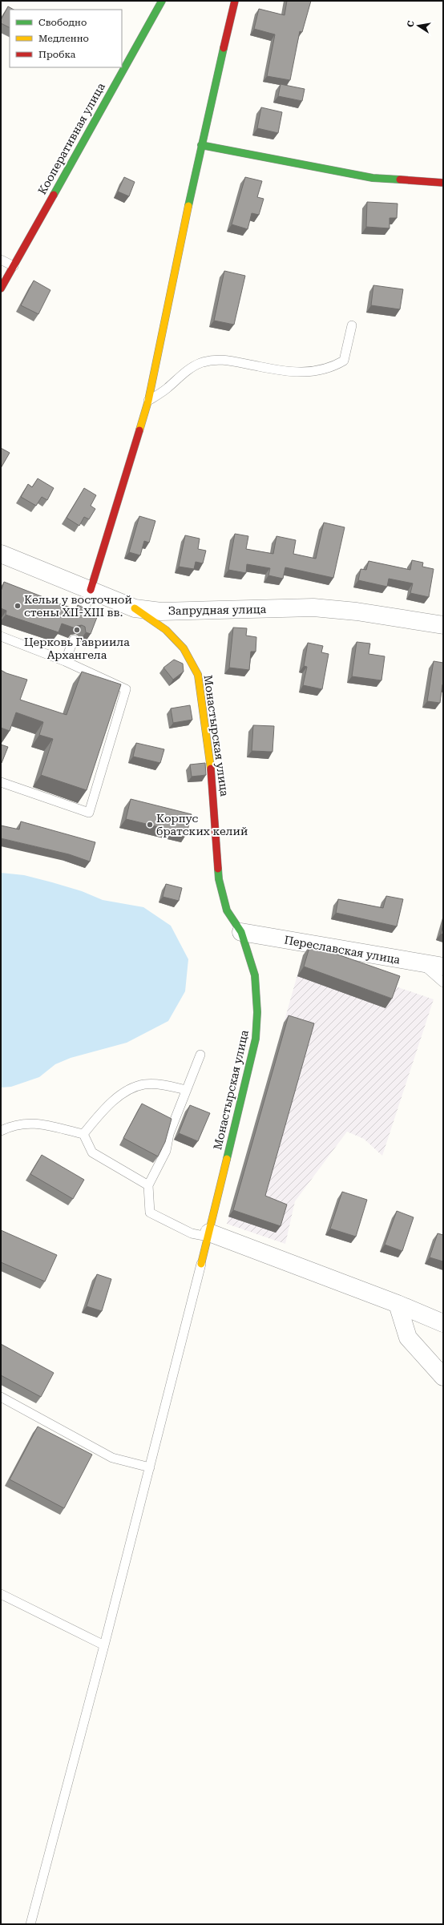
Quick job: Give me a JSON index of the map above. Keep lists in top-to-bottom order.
{
  "streets": {
    "street": [
      "Кооперативная улица",
      "Запрудная улица",
      "Монастырская улица",
      "Переславская улица"
    ]
  },
  "crossings": [
    ["Запрудная улица", "Монастырская улица"],
    ["Монастырская улица", "Переславская улица"]
  ],
  "places": ["Кельи у восточной стены XII-XIII вв.", "Церковь Гавриила Архангела", "Корпус братских келий"],
  "legend": ["Свободно", "Медленно", "Пробка"],
  "north": "left"
}
